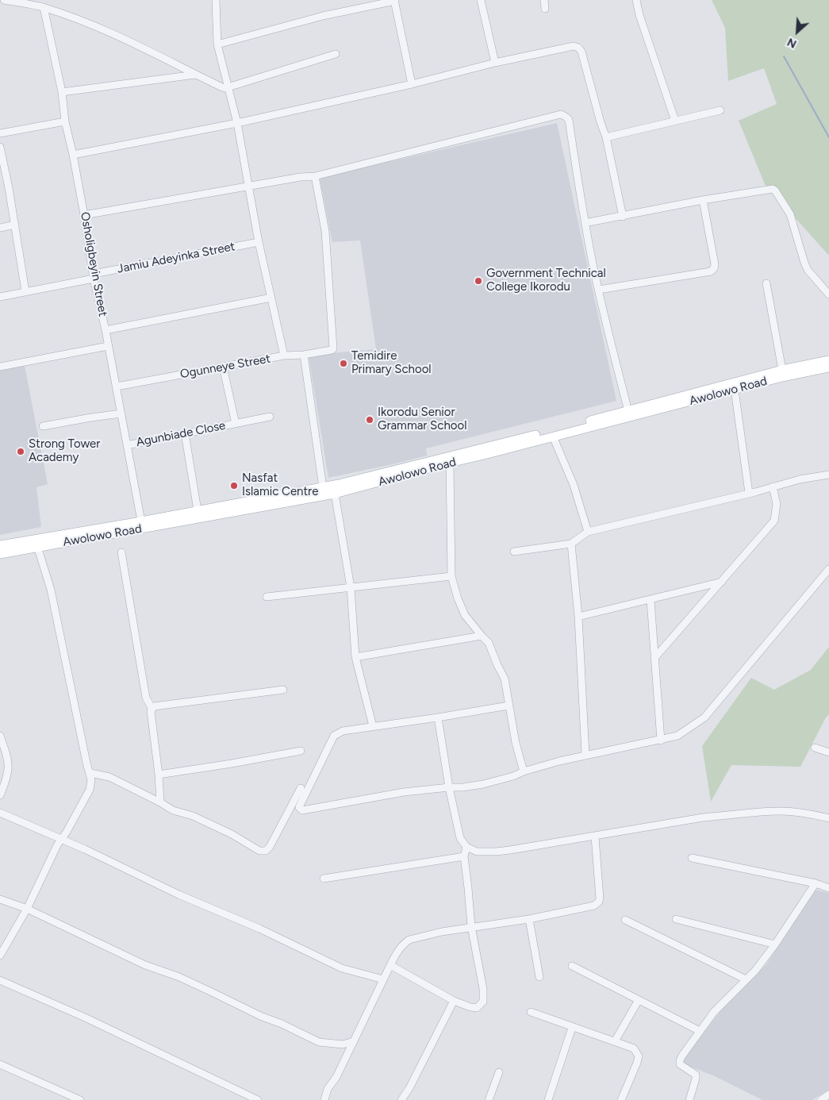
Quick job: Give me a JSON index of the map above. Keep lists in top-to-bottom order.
{
  "streets": {
    "main road": ["Awolowo Road"],
    "street": [
      "Jamiu Adeyinka Street",
      "Osholigbeyin Street",
      "Ogunneye Street",
      "Agunbiade Close"
    ]
  },
  "crossings": [
    ["Jamiu Adeyinka Street", "Osholigbeyin Street"],
    ["Osholigbeyin Street", "Ogunneye Street"],
    ["Osholigbeyin Street", "Awolowo Road"],
    ["Osholigbeyin Street", "Agunbiade Close"],
    ["Ogunneye Street", "Agunbiade Close"]
  ],
  "places": [
    "Government Technical College Ikorodu",
    "Temidire Primary School",
    "Ikorodu Senior Grammar School",
    "Strong Tower Academy",
    "Nasfat Islamic Centre"
  ],
  "north": "bottom left"
}
